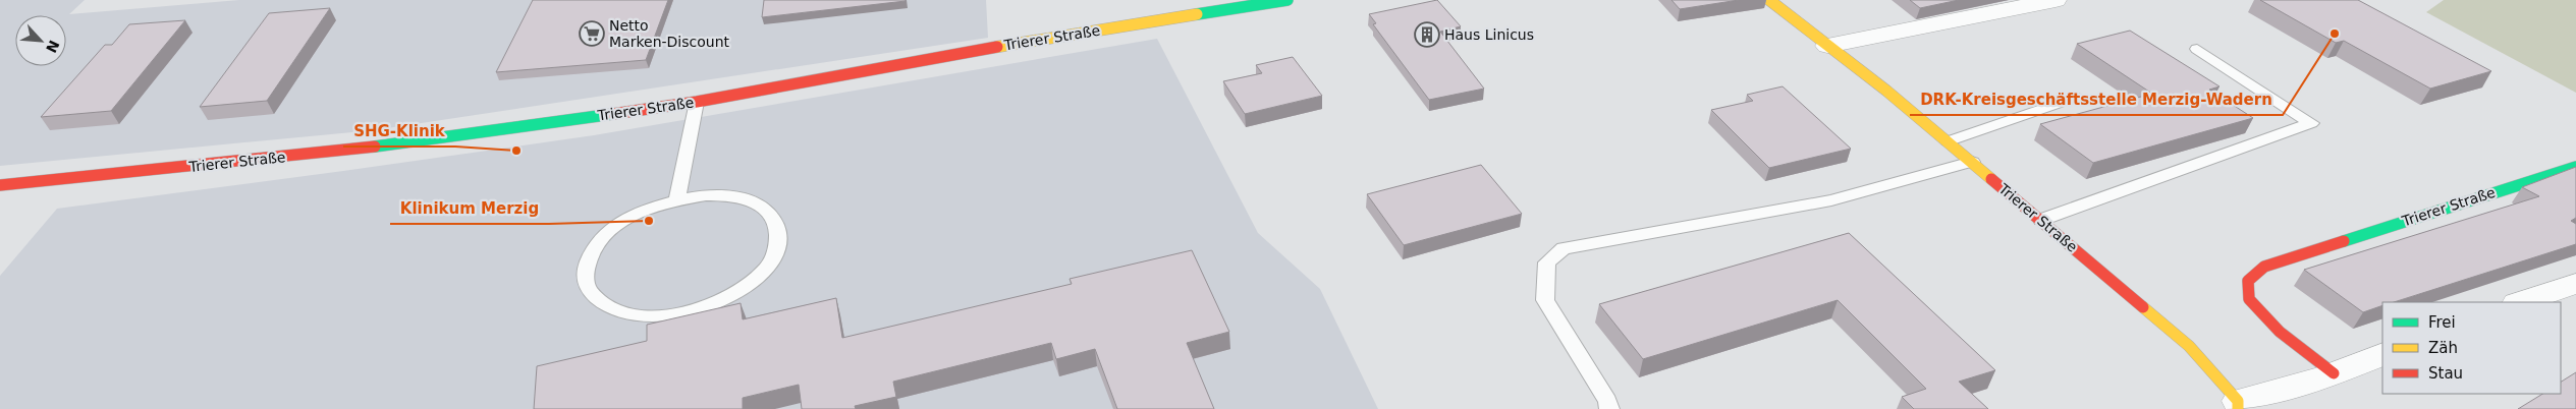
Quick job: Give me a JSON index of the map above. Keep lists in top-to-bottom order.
{
  "streets": {
    "street": ["Trierer Straße"]
  },
  "places": {
    "supermarket": ["Netto Marken-Discount"],
    "other": ["DRK-Kreisgeschäftsstelle Merzig-Wadern", "SHG-Klinik", "Klinikum Merzig"],
    "building": ["Haus Linicus"]
  },
  "legend": ["Frei", "Zäh", "Stau"],
  "north": "bottom right"
}
